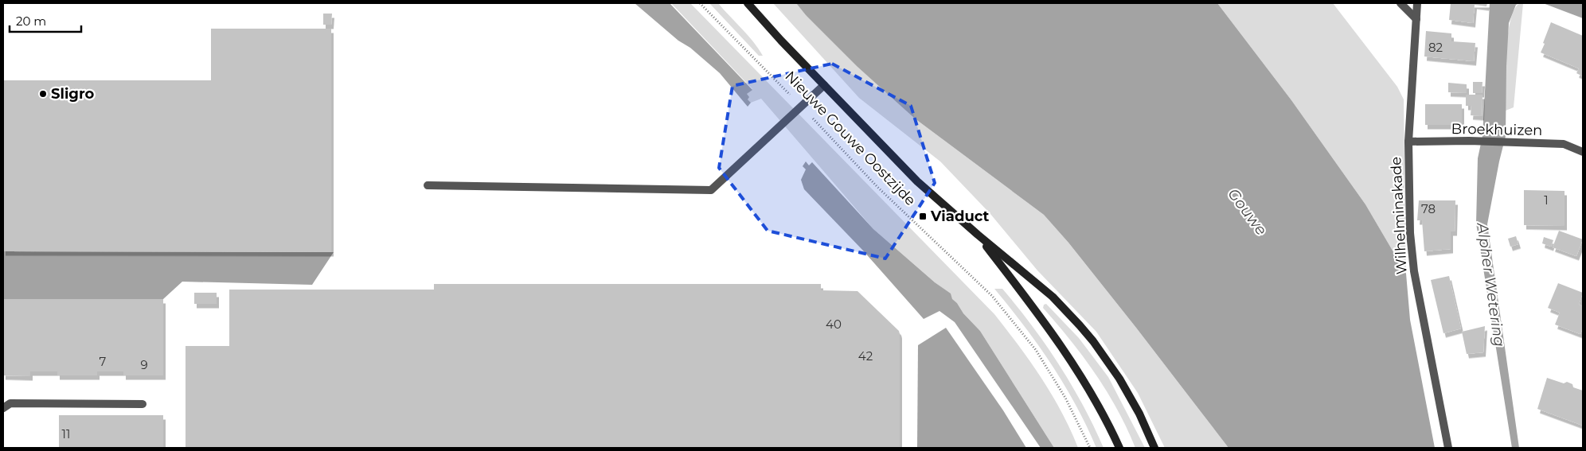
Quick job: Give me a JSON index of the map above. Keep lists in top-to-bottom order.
{
  "streets": {
    "main road": ["Nieuwe Gouwe Oostzijde"],
    "street": ["Broekhuizen", "Wilhelminakade"]
  },
  "crossings": [
    ["Broekhuizen", "Wilhelminakade"]
  ],
  "water": ["Gouwe", "Alpher Wetering"],
  "places": {
    "other": ["Sligro"],
    "transit": ["Viaduct"]
  },
  "house_numbers": [
    "82",
    "1",
    "78",
    "40",
    "42",
    "7",
    "9",
    "11"
  ],
  "scale_bar": "20 m"
}
